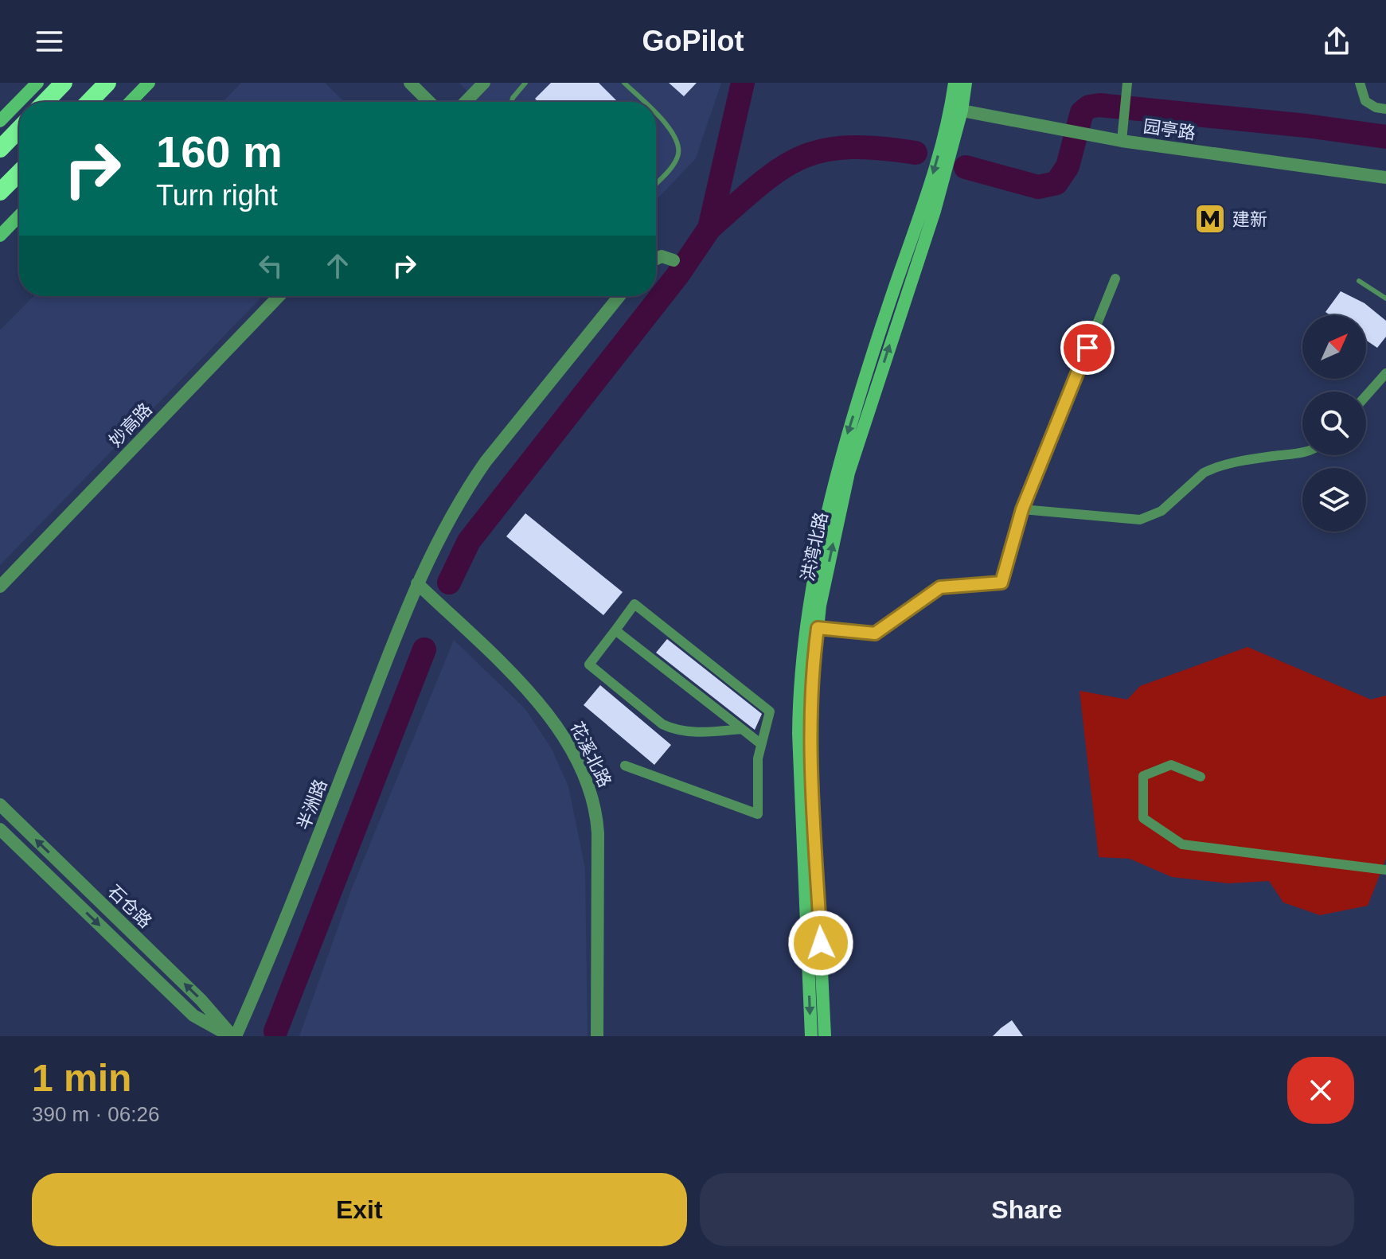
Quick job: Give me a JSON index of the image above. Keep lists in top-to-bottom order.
{
  "streets": {
    "main road": ["洪湾北路"],
    "street": [
      "园亭路",
      "妙高路",
      "花溪北路",
      "半洲路",
      "石仓路"
    ]
  },
  "crossings": [
    ["园亭路", "洪湾北路"],
    ["花溪北路", "半洲路"],
    ["半洲路", "石仓路"]
  ],
  "places": {
    "metro station": ["建新"]
  },
  "north": "top right",
  "page": {
    "header": "GoPilot",
    "turn": ["160 m", "Turn right"],
    "heading": ["1 min", "390 m · 06:26"],
    "buttons": ["Exit", "Share"]
  }
}
